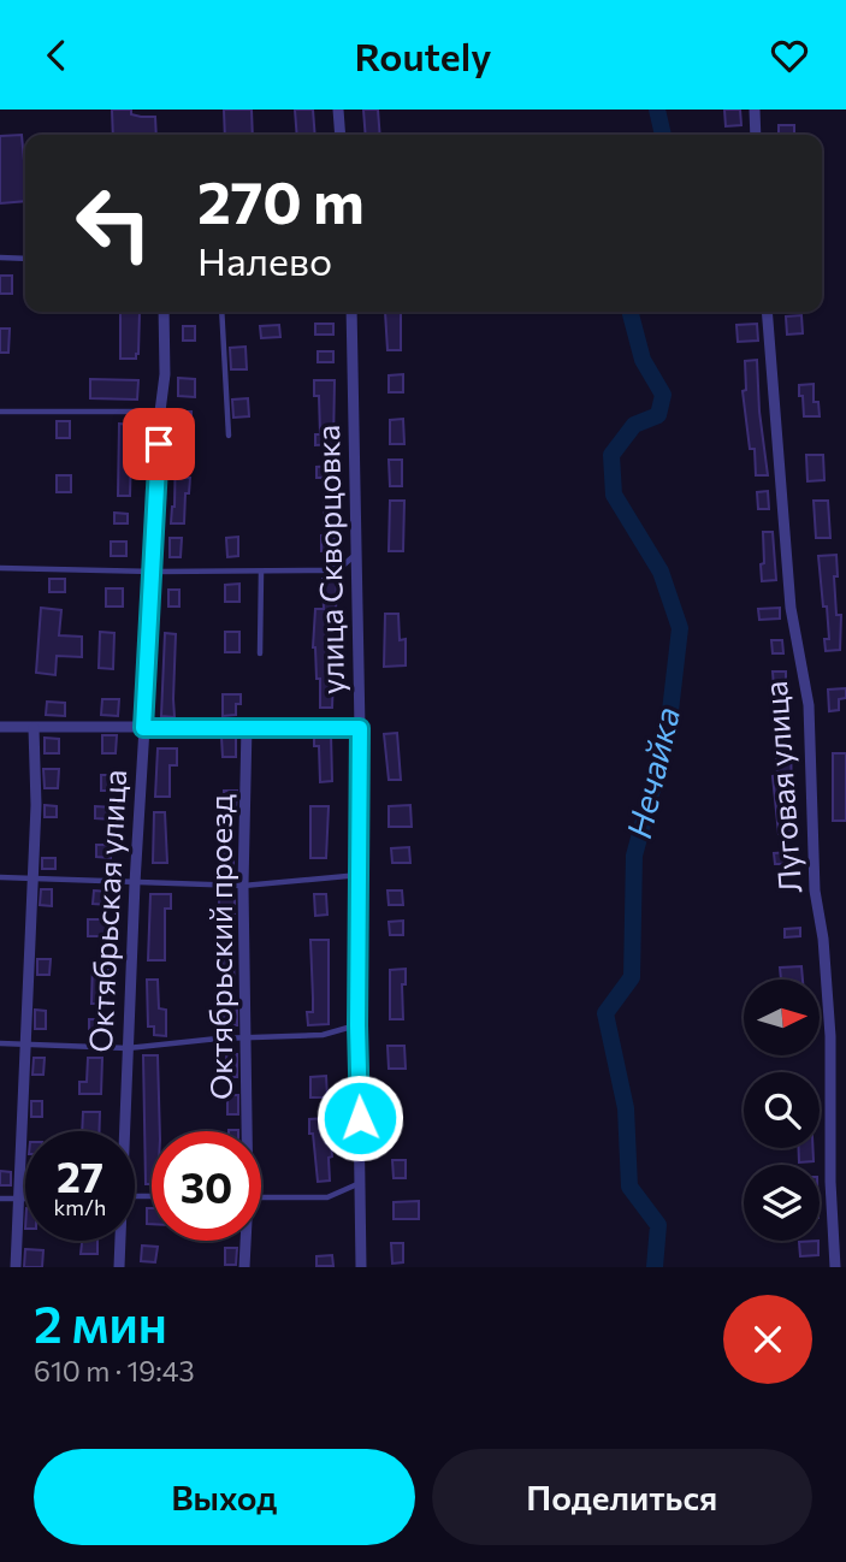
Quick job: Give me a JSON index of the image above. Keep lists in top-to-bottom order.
{
  "streets": {
    "street": [
      "улица Скворцовка",
      "Луговая улица",
      "Октябрьская улица",
      "Октябрьский проезд"
    ]
  },
  "water": ["Нечайка"],
  "north": "right",
  "page": {
    "header": "Routely",
    "turn": ["270 m", "Налево"],
    "speed": "27 km/h",
    "limit": "30",
    "heading": ["2 мин", "610 m · 19:43"],
    "buttons": ["Выход", "Поделиться"]
  }
}
